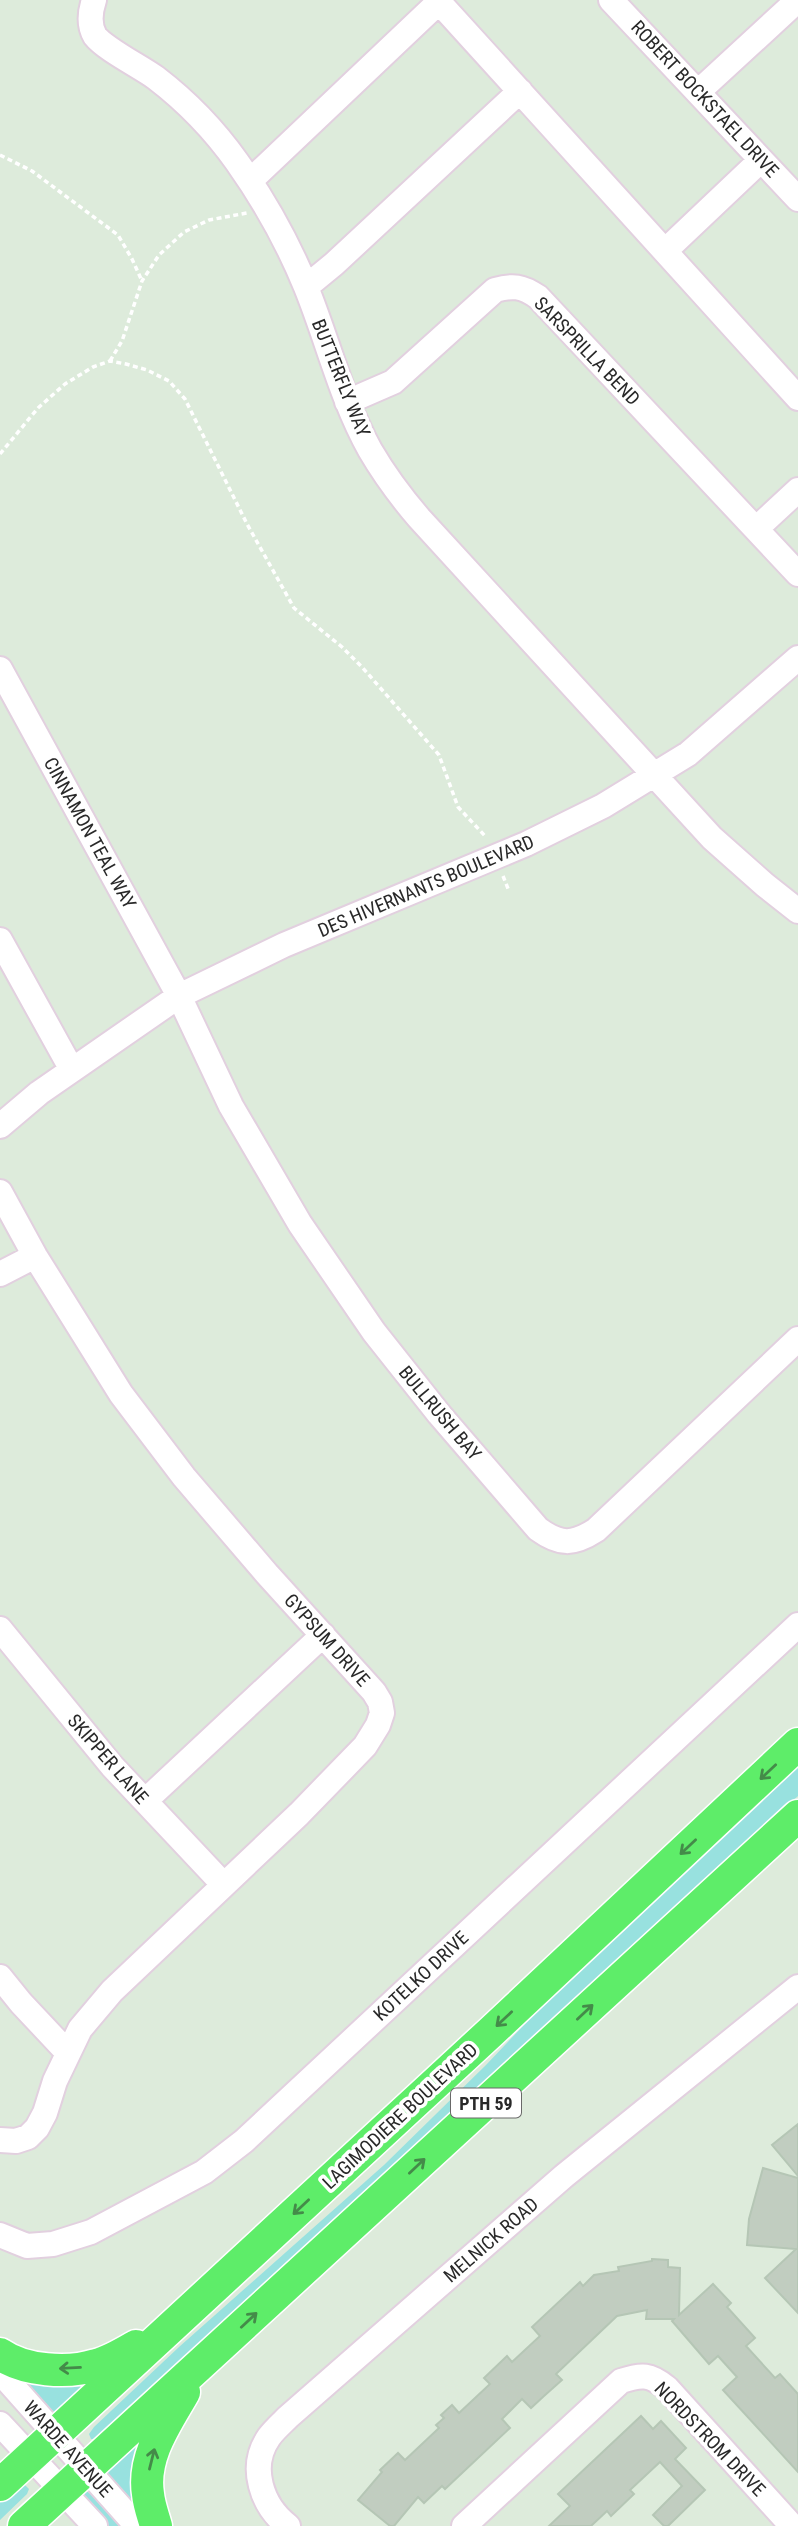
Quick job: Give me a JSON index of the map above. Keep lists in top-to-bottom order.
{
  "streets": {
    "main road": ["PTH 59", "LAGIMODIERE BOULEVARD"],
    "street": [
      "ROBERT BOCKSTAEL DRIVE",
      "SARSPRILLA BEND",
      "BUTTERFLY WAY",
      "CINNAMON TEAL WAY",
      "DES HIVERNANTS BOULEVARD",
      "BULLRUSH BAY",
      "GYPSUM DRIVE",
      "SKIPPER LANE",
      "KOTELKO DRIVE",
      "MELNICK ROAD",
      "NORDSTROM DRIVE",
      "WARDE AVENUE"
    ]
  },
  "crossings": [
    ["SARSPRILLA BEND", "BUTTERFLY WAY"],
    ["BUTTERFLY WAY", "DES HIVERNANTS BOULEVARD"],
    ["CINNAMON TEAL WAY", "DES HIVERNANTS BOULEVARD"],
    ["CINNAMON TEAL WAY", "BULLRUSH BAY"],
    ["DES HIVERNANTS BOULEVARD", "BULLRUSH BAY"],
    ["GYPSUM DRIVE", "SKIPPER LANE"],
    ["PTH 59", "WARDE AVENUE"],
    ["LAGIMODIERE BOULEVARD", "WARDE AVENUE"]
  ]
}
